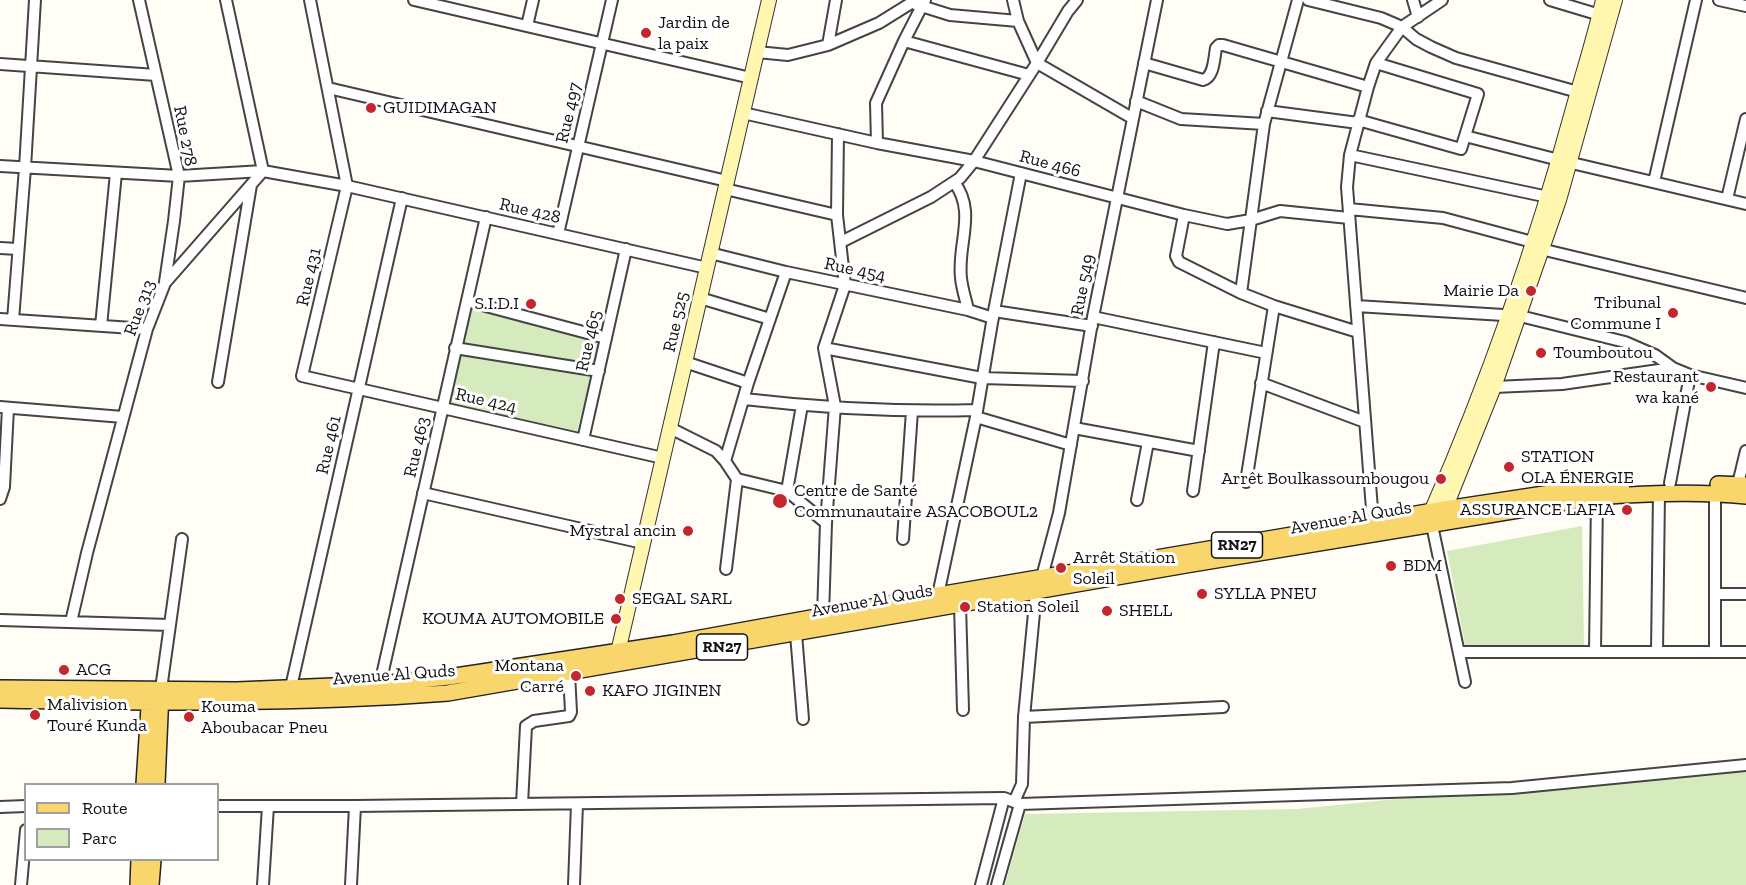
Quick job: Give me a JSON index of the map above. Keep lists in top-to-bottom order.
{
  "streets": {
    "main road": ["Rue 525", "Avenue Al Quds", "RN27"],
    "street": [
      "Rue 497",
      "Rue 278",
      "Rue 466",
      "Rue 428",
      "Rue 454",
      "Rue 431",
      "Rue 549",
      "Rue 313",
      "Rue 465",
      "Rue 424",
      "Rue 461",
      "Rue 463"
    ]
  },
  "crossings": [
    ["Rue 497", "Rue 428"],
    ["Rue 278", "Rue 428"],
    ["Rue 466", "Rue 549"],
    ["Rue 466", "Rue 525"],
    ["Rue 428", "Rue 431"],
    ["Rue 428", "Rue 313"],
    ["Rue 428", "Rue 525"],
    ["Rue 428", "Rue 465"],
    ["Rue 428", "Rue 461"],
    ["Rue 428", "Rue 463"],
    ["Rue 454", "Rue 549"],
    ["Rue 454", "Rue 525"],
    ["Rue 431", "Rue 424"],
    ["Rue 549", "Avenue Al Quds"],
    ["Rue 525", "Rue 424"],
    ["Rue 525", "Avenue Al Quds"],
    ["Rue 465", "Rue 424"],
    ["Rue 424", "Rue 461"],
    ["Rue 424", "Rue 463"],
    ["Rue 461", "Avenue Al Quds"],
    ["Rue 463", "Avenue Al Quds"]
  ],
  "places": [
    "Jardin de la paix",
    "GUIDIMAGAN",
    "Mairie Da",
    "S.I.D.I",
    "Tribunal Commune I",
    "Toumboutou",
    "Restaurant wa kané",
    "STATION OLA ÉNERGIE",
    "Arrêt Boulkassoumbougou",
    "Centre de Santé Communautaire ASACOBOUL2",
    "ASSURANCE LAFIA",
    "Mystral ancin",
    "BDM",
    "Arrêt Station Soleil",
    "SYLLA PNEU",
    "SEGAL SARL",
    "Station Soleil",
    "SHELL",
    "KOUMA AUTOMOBILE",
    "ACG",
    "Montana Carré",
    "KAFO JIGINEN",
    "Malivision Touré Kunda",
    "Kouma Aboubacar Pneu"
  ],
  "legend": ["Route", "Parc"]
}
